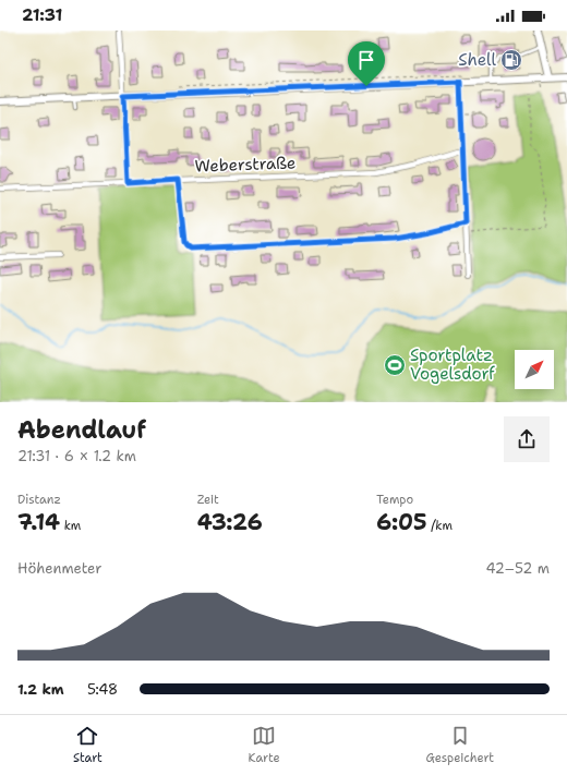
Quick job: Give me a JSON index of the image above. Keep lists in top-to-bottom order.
{
  "streets": {
    "street": ["Weberstraße"]
  },
  "places": {
    "fuel station": ["Shell"],
    "sports": ["Sportplatz Vogelsdorf"]
  },
  "north": "top right",
  "page": {
    "status": "21:31",
    "heading": ["Abendlauf", "21:31 · 6 × 1.2 km"],
    "stats": [
      ["Distanz", "7.14 km"],
      ["Zeit", "43:26"],
      ["Tempo", "6:05 /km"]
    ],
    "chart": ["Höhenmeter", "42–52 m"],
    "list": [
      {
        "name": "1.2 km",
        "note": "5:48"
      }
    ],
    "tabs": ["Start", "Karte", "Gespeichert"]
  }
}
